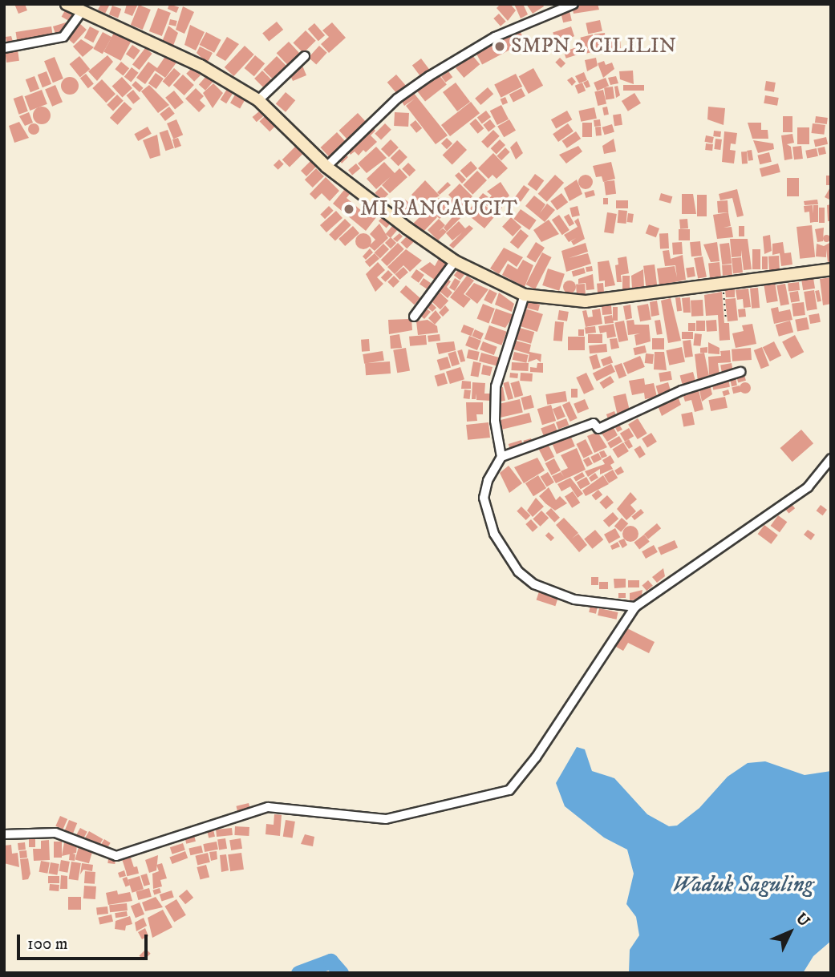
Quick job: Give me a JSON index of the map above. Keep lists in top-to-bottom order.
{
  "water": ["Waduk Saguling"],
  "places": ["SMPN 2 CILILIN", "MI RANCAUCIT"],
  "scale_bar": "100 m",
  "north": "top right"
}
